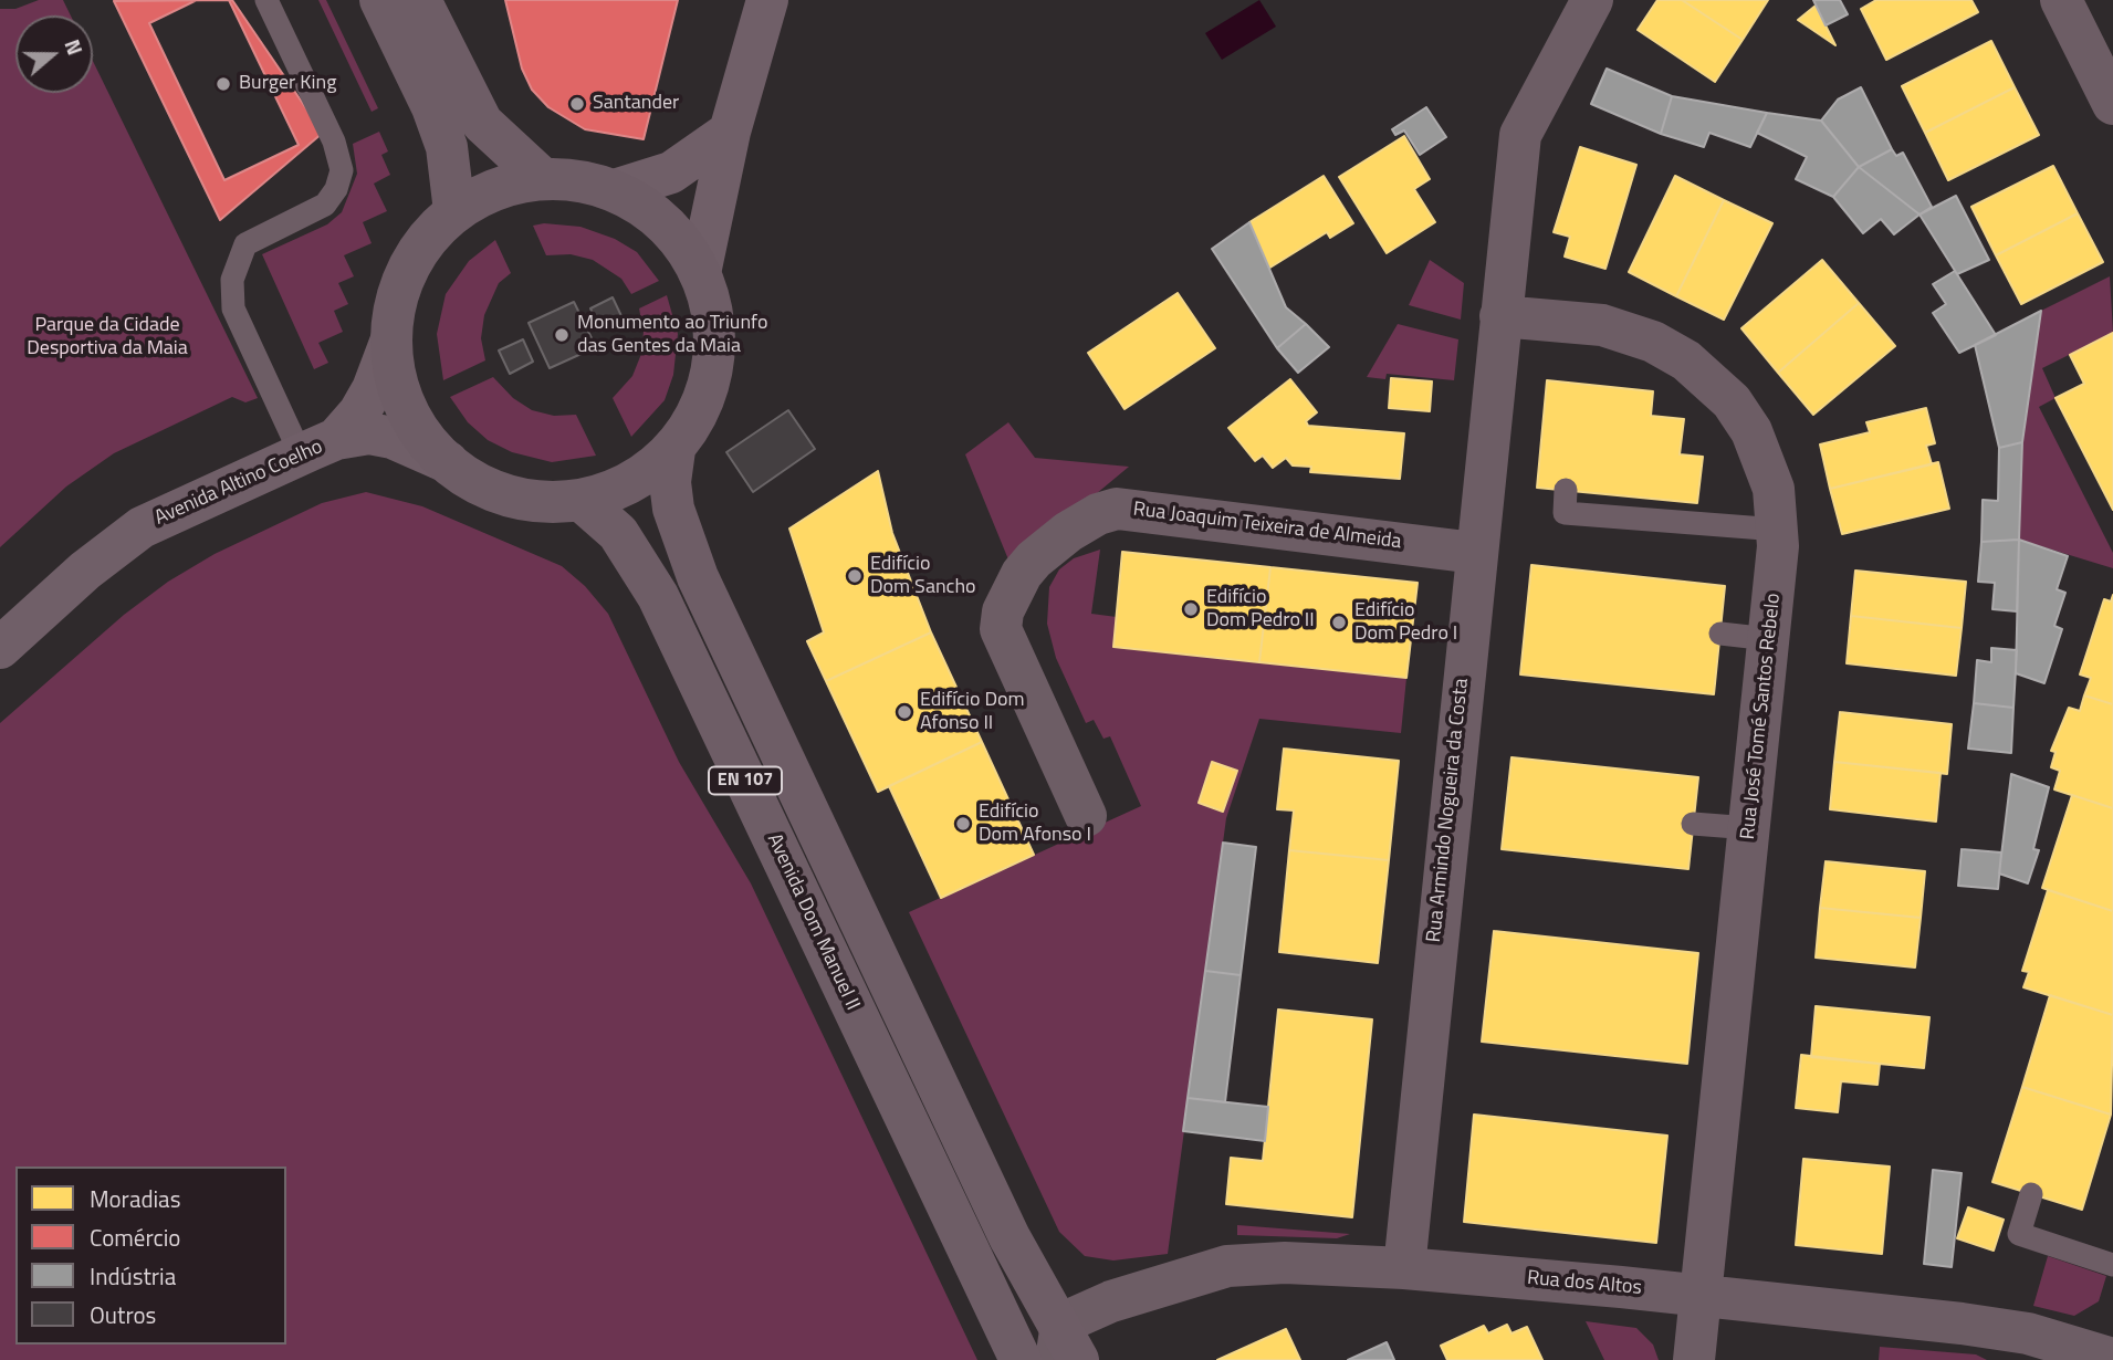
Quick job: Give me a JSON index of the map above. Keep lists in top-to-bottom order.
{
  "streets": {
    "main road": ["Avenida Altino Coelho", "EN 107", "Avenida Dom Manuel II"],
    "street": [
      "Rua Joaquim Teixeira de Almeida",
      "Rua José Tomé Santos Rebelo",
      "Rua Armindo Nogueira da Costa",
      "Rua dos Altos"
    ]
  },
  "crossings": [
    ["Rua Joaquim Teixeira de Almeida", "Rua Armindo Nogueira da Costa"],
    ["Rua José Tomé Santos Rebelo", "Rua Armindo Nogueira da Costa"],
    ["Rua José Tomé Santos Rebelo", "Rua dos Altos"],
    ["Rua Armindo Nogueira da Costa", "Rua dos Altos"]
  ],
  "parks": ["Parque da Cidade Desportiva da Maia"],
  "places": [
    "Burger King",
    "Santander",
    "Monumento ao Triunfo das Gentes da Maia",
    "Edifício Dom Sancho",
    "Edifício Dom Pedro II",
    "Edifício Dom Pedro I",
    "Edifício Dom Afonso II",
    "Edifício Dom Afonso I"
  ],
  "legend": [
    "Moradias",
    "Comércio",
    "Indústria",
    "Outros"
  ],
  "north": "right"
}
